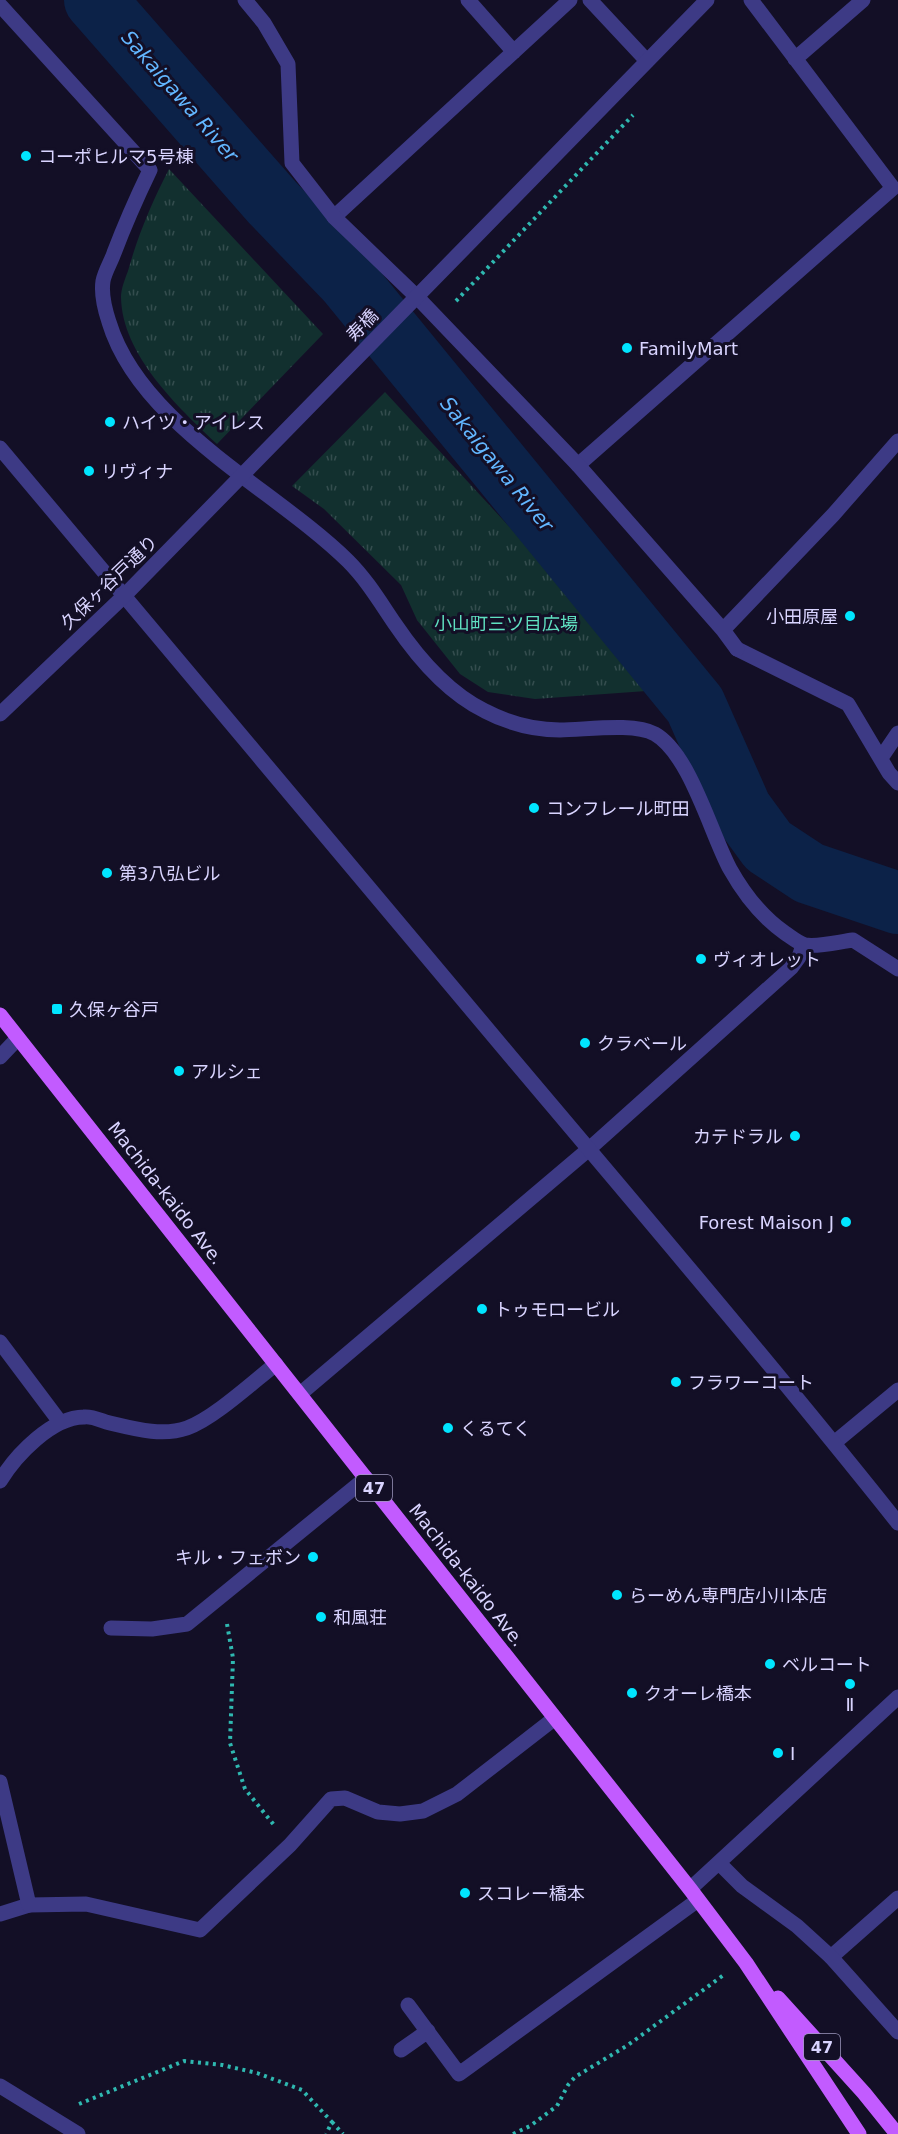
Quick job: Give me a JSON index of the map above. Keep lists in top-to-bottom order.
{
  "streets": {
    "main road": ["Machida-kaido Ave.", "47"],
    "street": ["寿橋", "久保ヶ谷戸通り"]
  },
  "crossings": [
    ["寿橋", "久保ヶ谷戸通り"]
  ],
  "water": ["Sakaigawa River"],
  "parks": ["小山町三ツ目広場"],
  "places": {
    "other": [
      "コーポヒルマ5号棟",
      "FamilyMart",
      "ハイツ・アイレス",
      "リヴィナ",
      "小田原屋",
      "コンフレール町田",
      "第3八弘ビル",
      "ヴィオレット",
      "クラベール",
      "アルシェ",
      "カテドラル",
      "Forest Maison J",
      "トゥモロービル",
      "フラワーコート",
      "くるてく",
      "キル・フェボン",
      "らーめん専門店小川本店",
      "和風荘",
      "ベルコート",
      "Ⅱ",
      "クオーレ橋本",
      "Ⅰ",
      "スコレー橋本"
    ],
    "transit": ["久保ヶ谷戸"]
  }
}
